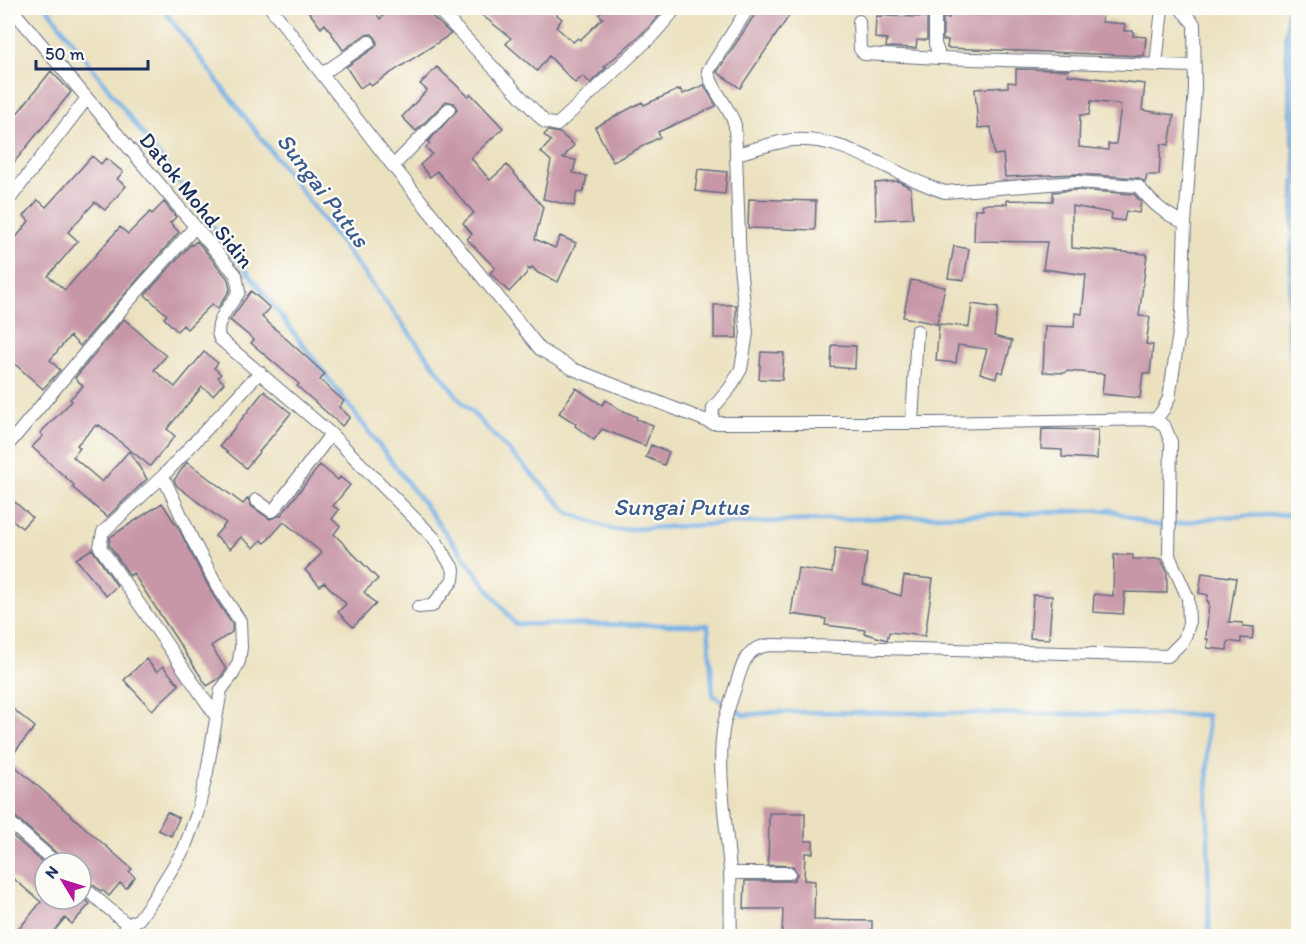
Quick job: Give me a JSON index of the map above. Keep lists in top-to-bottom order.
{
  "streets": {
    "street": ["Datok Mohd Sidin"]
  },
  "water": ["Sungai Putus"],
  "scale_bar": "50 m",
  "north": "top left"
}
